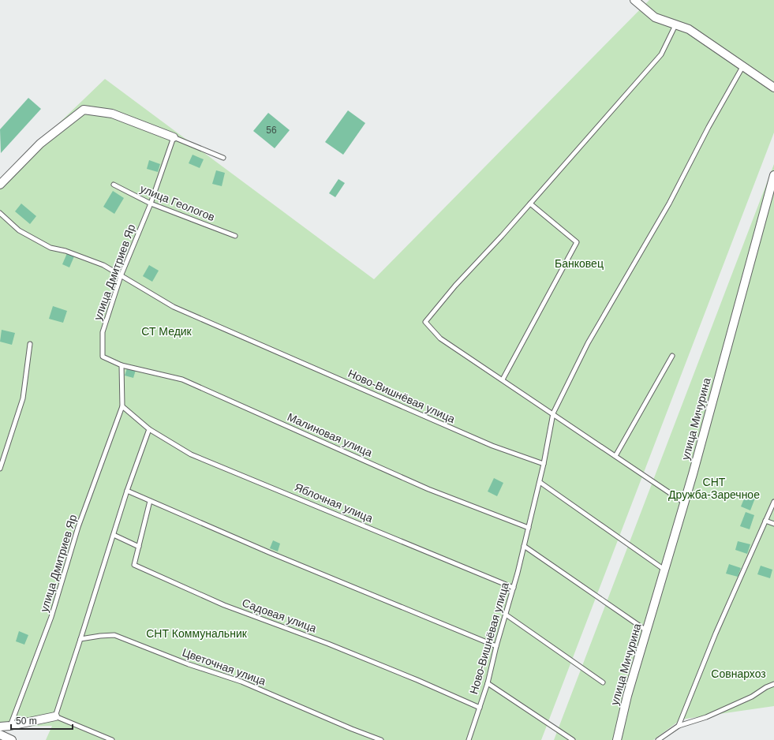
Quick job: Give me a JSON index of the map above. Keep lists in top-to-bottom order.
{
  "streets": {
    "street": ["улица Мичурина"],
    "lane": [
      "улица Геологов",
      "улица Дмитриев Яр",
      "Ново-Вишнёвая улица",
      "Малиновая улица",
      "Яблочная улица",
      "Садовая улица",
      "Цветочная улица"
    ]
  },
  "crossings": [
    ["улица Геологов", "улица Дмитриев Яр"],
    ["улица Дмитриев Яр", "Ново-Вишнёвая улица"],
    ["улица Дмитриев Яр", "Малиновая улица"],
    ["Ново-Вишнёвая улица", "Малиновая улица"],
    ["Ново-Вишнёвая улица", "Яблочная улица"],
    ["Ново-Вишнёвая улица", "Садовая улица"]
  ],
  "parks": [
    "Банковец",
    "СТ Медик",
    "СНТ Дружба-Заречное",
    "СНТ Коммунальник",
    "Совнархоз"
  ],
  "house_numbers": ["56"],
  "scale_bar": "50 m"
}
